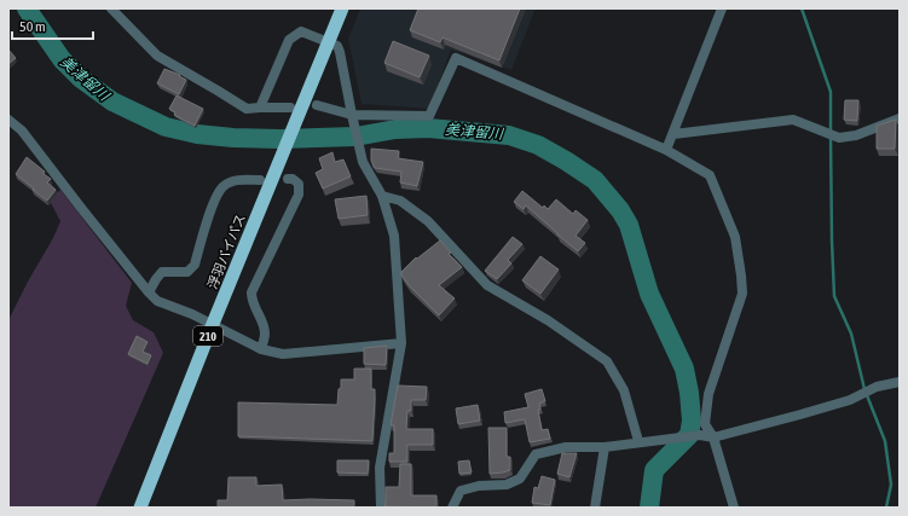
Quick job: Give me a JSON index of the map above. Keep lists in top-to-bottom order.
{
  "streets": {
    "highway": ["浮羽バイパス", "210"]
  },
  "water": ["美津留川"],
  "scale_bar": "50 m"
}
